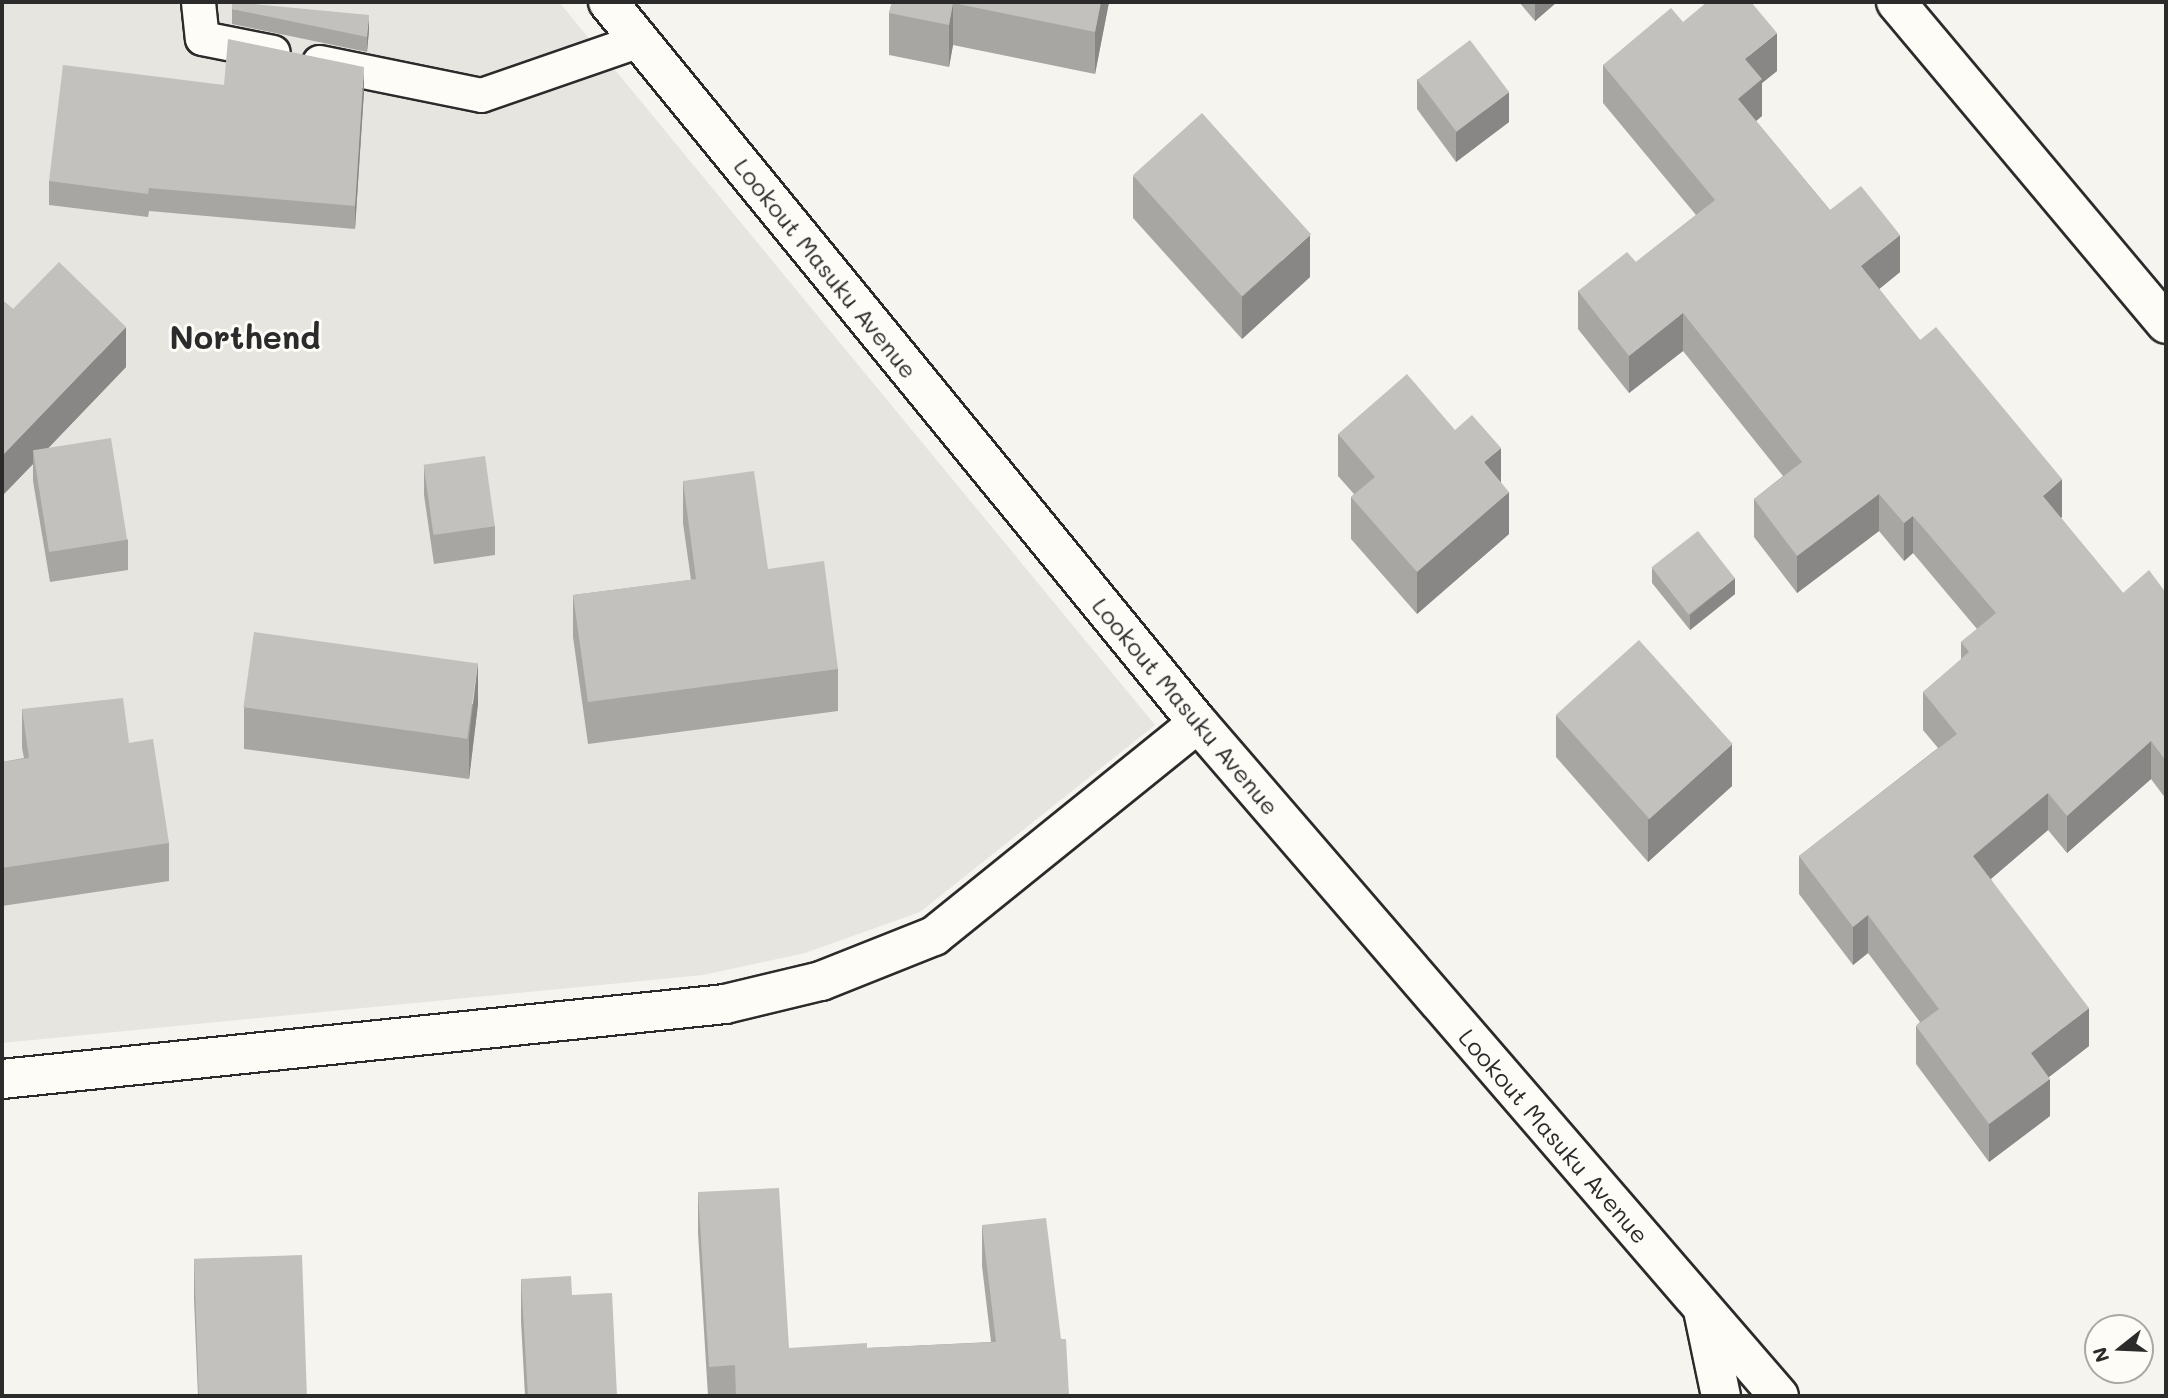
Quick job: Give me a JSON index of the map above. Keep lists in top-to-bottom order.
{
  "streets": {
    "street": ["Lookout Masuku Avenue"]
  },
  "districts": ["Northend"],
  "north": "left"
}
